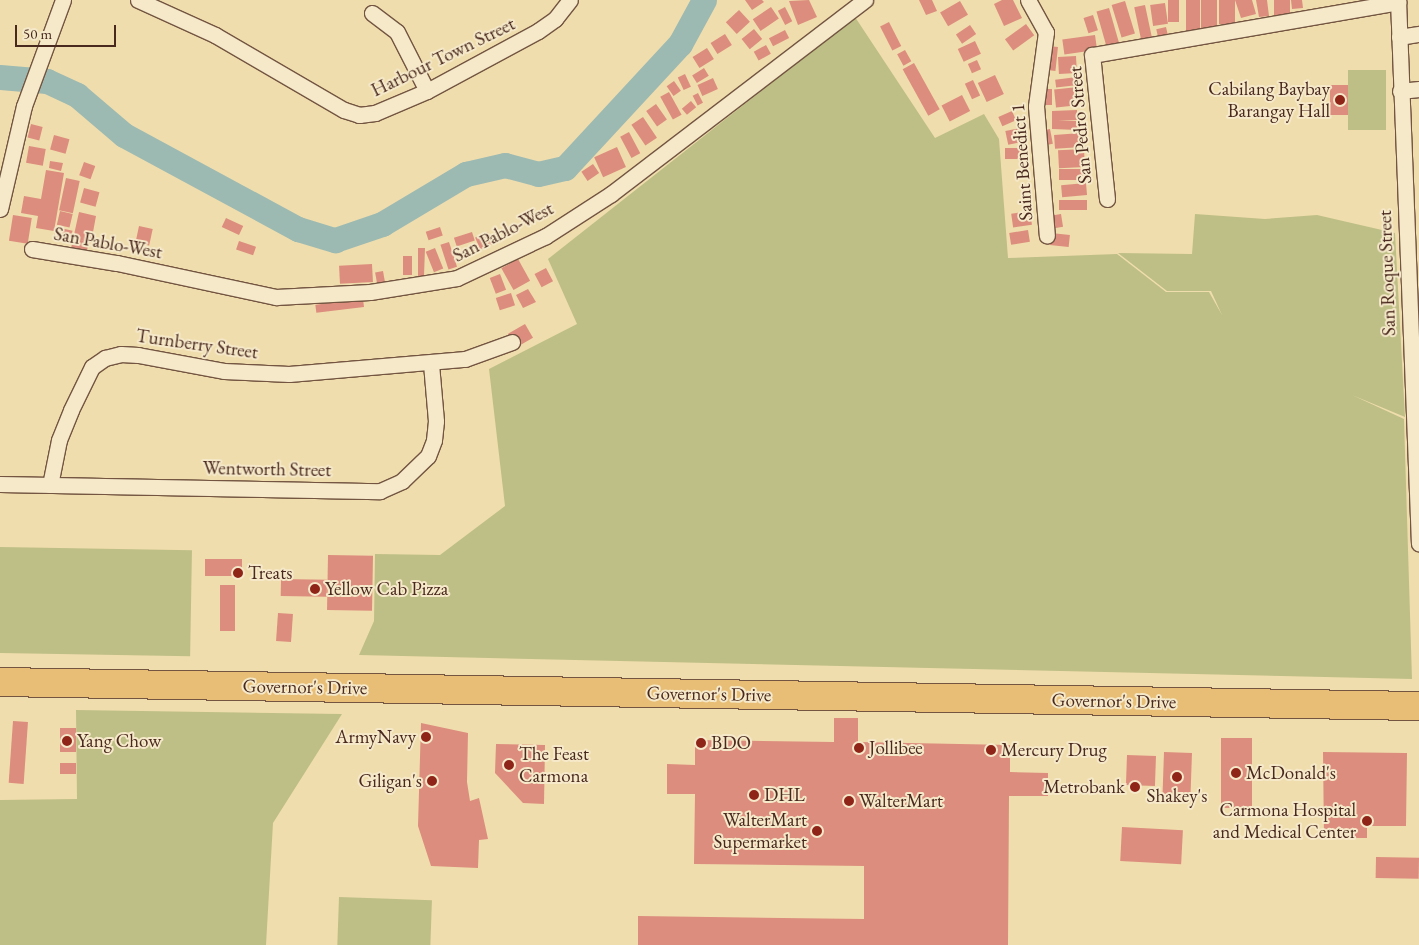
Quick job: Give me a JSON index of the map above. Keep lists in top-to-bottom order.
{
  "streets": {
    "highway": ["Governor's Drive"],
    "street": [
      "Harbour Town Street",
      "San Pedro Street",
      "Saint Benedict 1",
      "San Pablo-West",
      "San Roque Street",
      "Turnberry Street",
      "Wentworth Street"
    ]
  },
  "crossings": [
    ["San Pedro Street", "San Roque Street"],
    ["Turnberry Street", "Wentworth Street"]
  ],
  "places": [
    "Cabilang Baybay Barangay Hall",
    "Treats",
    "Yellow Cab Pizza",
    "ArmyNavy",
    "Yang Chow",
    "BDO",
    "Jollibee",
    "Mercury Drug",
    "The Feast Carmona",
    "McDonald's",
    "Shakey's",
    "Giligan's",
    "Metrobank",
    "DHL",
    "WalterMart",
    "Carmona Hospital and Medical Center",
    "WalterMart Supermarket"
  ],
  "scale_bar": "50 m"
}
